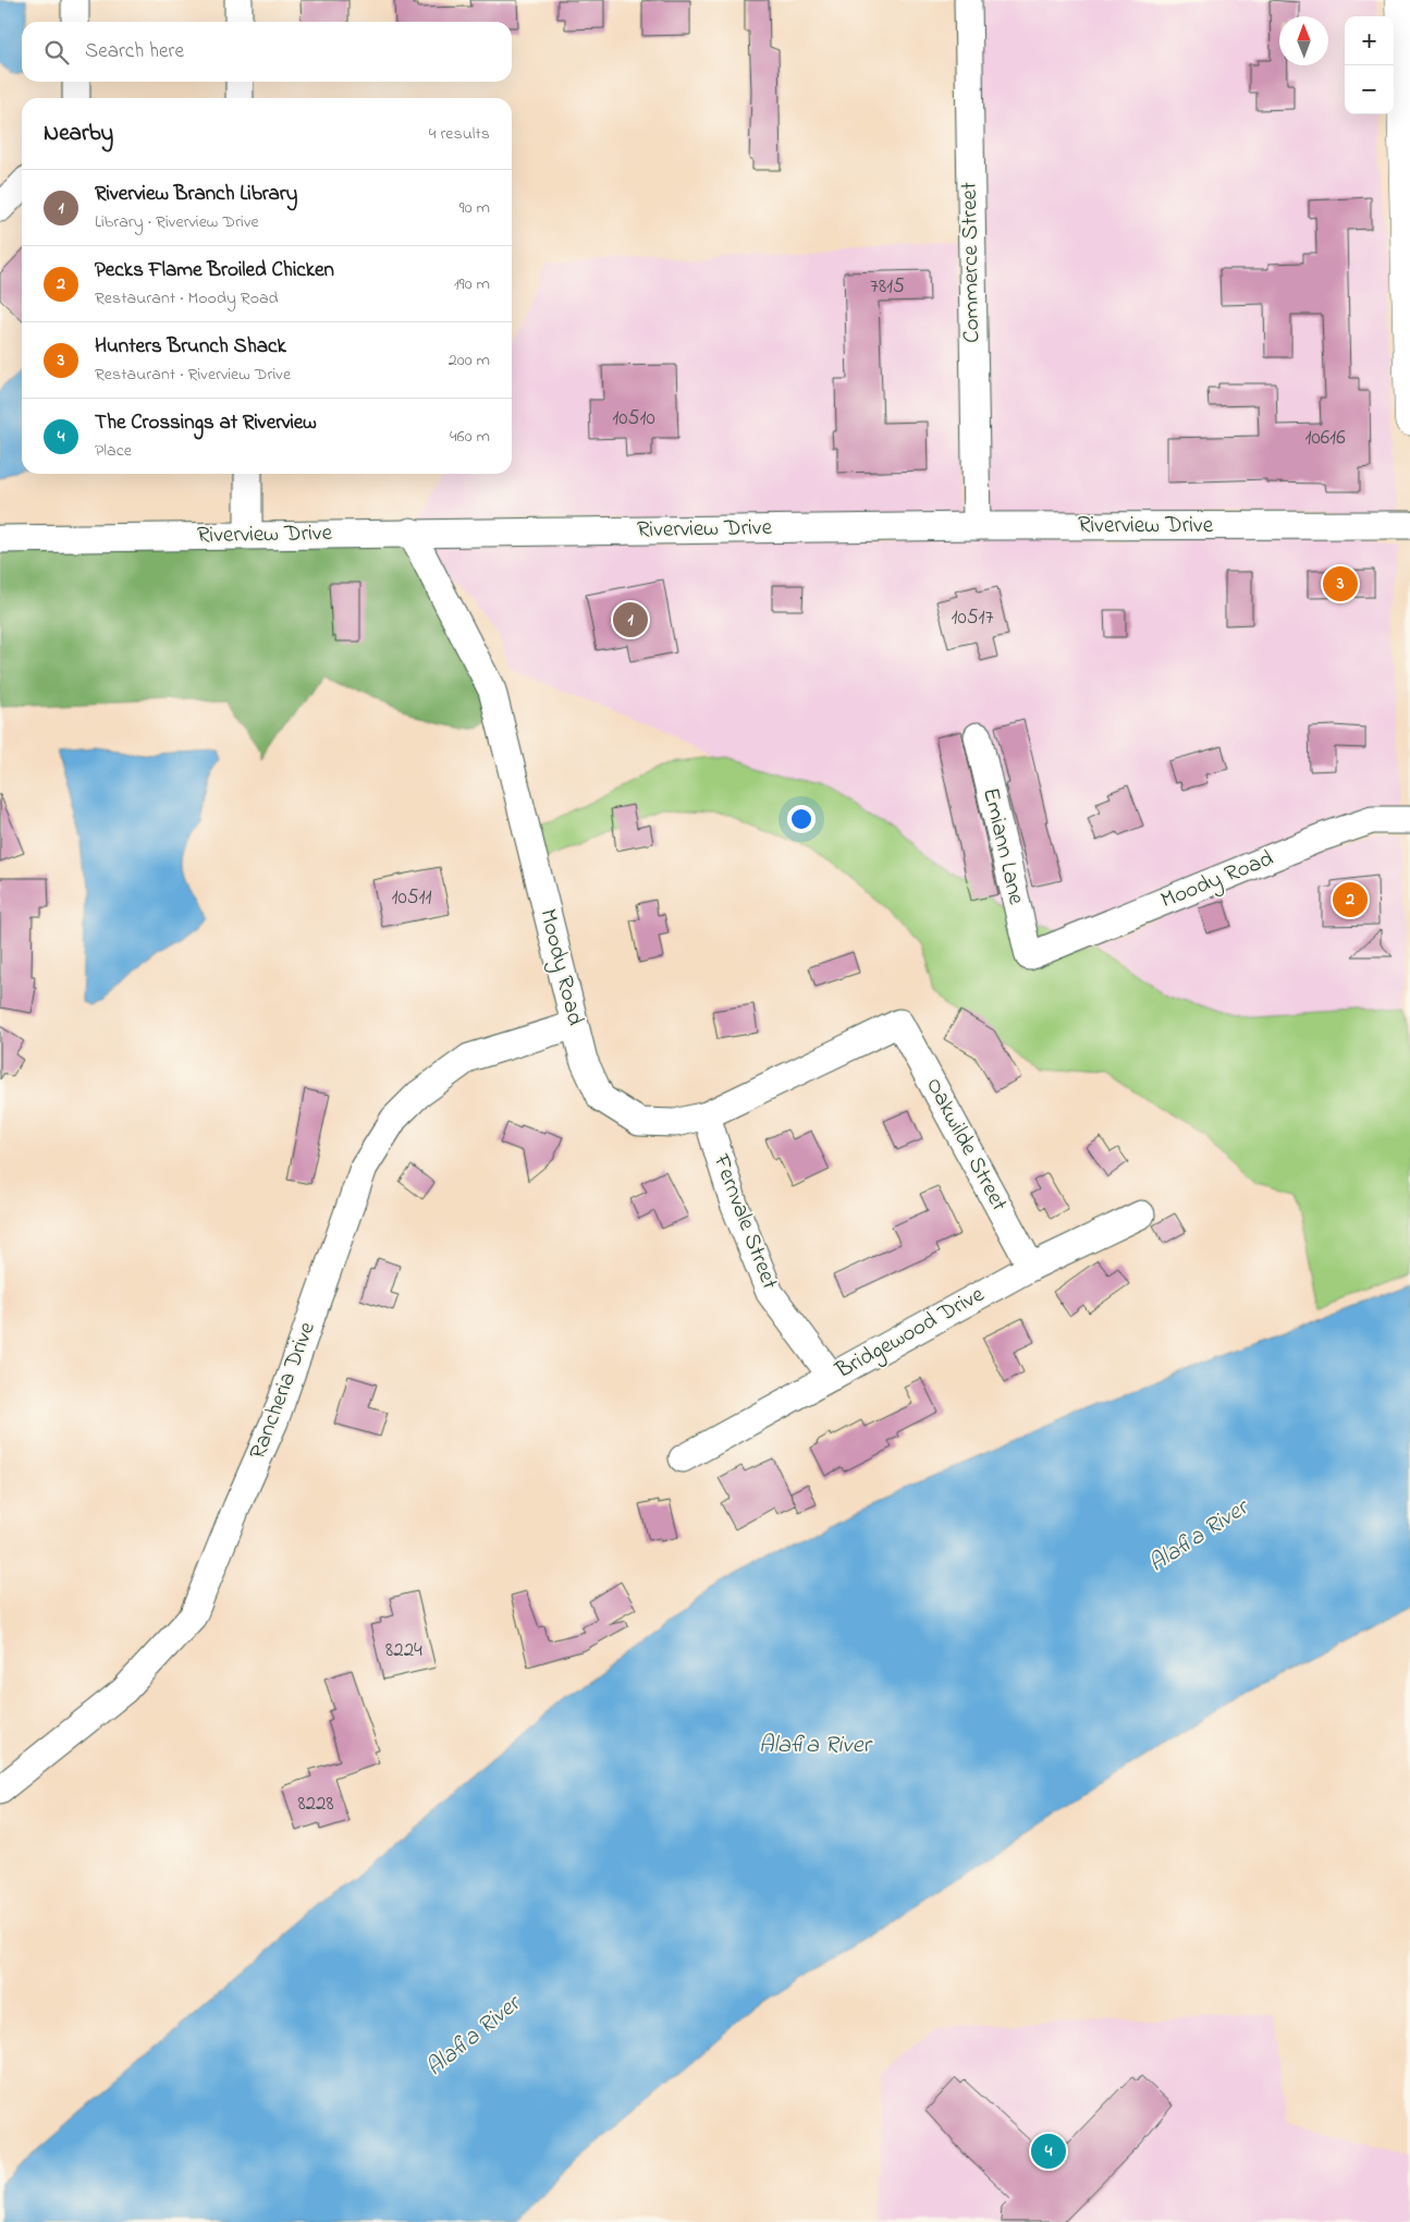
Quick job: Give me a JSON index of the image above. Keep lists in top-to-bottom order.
{
  "streets": {
    "street": [
      "Commerce Street",
      "Riverview Drive",
      "Emiann Lane",
      "Moody Road",
      "Oakwilde Street",
      "Fernvale Street",
      "Bridgewood Drive",
      "Rancheria Drive"
    ]
  },
  "crossings": [
    ["Commerce Street", "Riverview Drive"],
    ["Riverview Drive", "Moody Road"],
    ["Emiann Lane", "Moody Road"],
    ["Moody Road", "Oakwilde Street"],
    ["Moody Road", "Fernvale Street"],
    ["Moody Road", "Rancheria Drive"],
    ["Oakwilde Street", "Bridgewood Drive"],
    ["Fernvale Street", "Bridgewood Drive"]
  ],
  "water": ["Alafia River"],
  "house_numbers": [
    "7815",
    "10510",
    "10616",
    "10517",
    "10511",
    "8224",
    "8228"
  ],
  "north": "top",
  "page": {
    "map_buttons": ["+", "−"],
    "search": "Search here",
    "heading": ["Nearby", "4 results"],
    "list": [
      {
        "mark": "1",
        "name": "Riverview Branch Library",
        "note": "Library · Riverview Drive",
        "value": "90 m"
      },
      {
        "mark": "2",
        "name": "Pecks Flame Broiled Chicken",
        "note": "Restaurant · Moody Road",
        "value": "190 m"
      },
      {
        "mark": "3",
        "name": "Hunters Brunch Shack",
        "note": "Restaurant · Riverview Drive",
        "value": "200 m"
      },
      {
        "mark": "4",
        "name": "The Crossings at Riverview",
        "note": "Place",
        "value": "460 m"
      }
    ],
    "pins": [
      "3",
      "1",
      "2",
      "4"
    ]
  }
}
